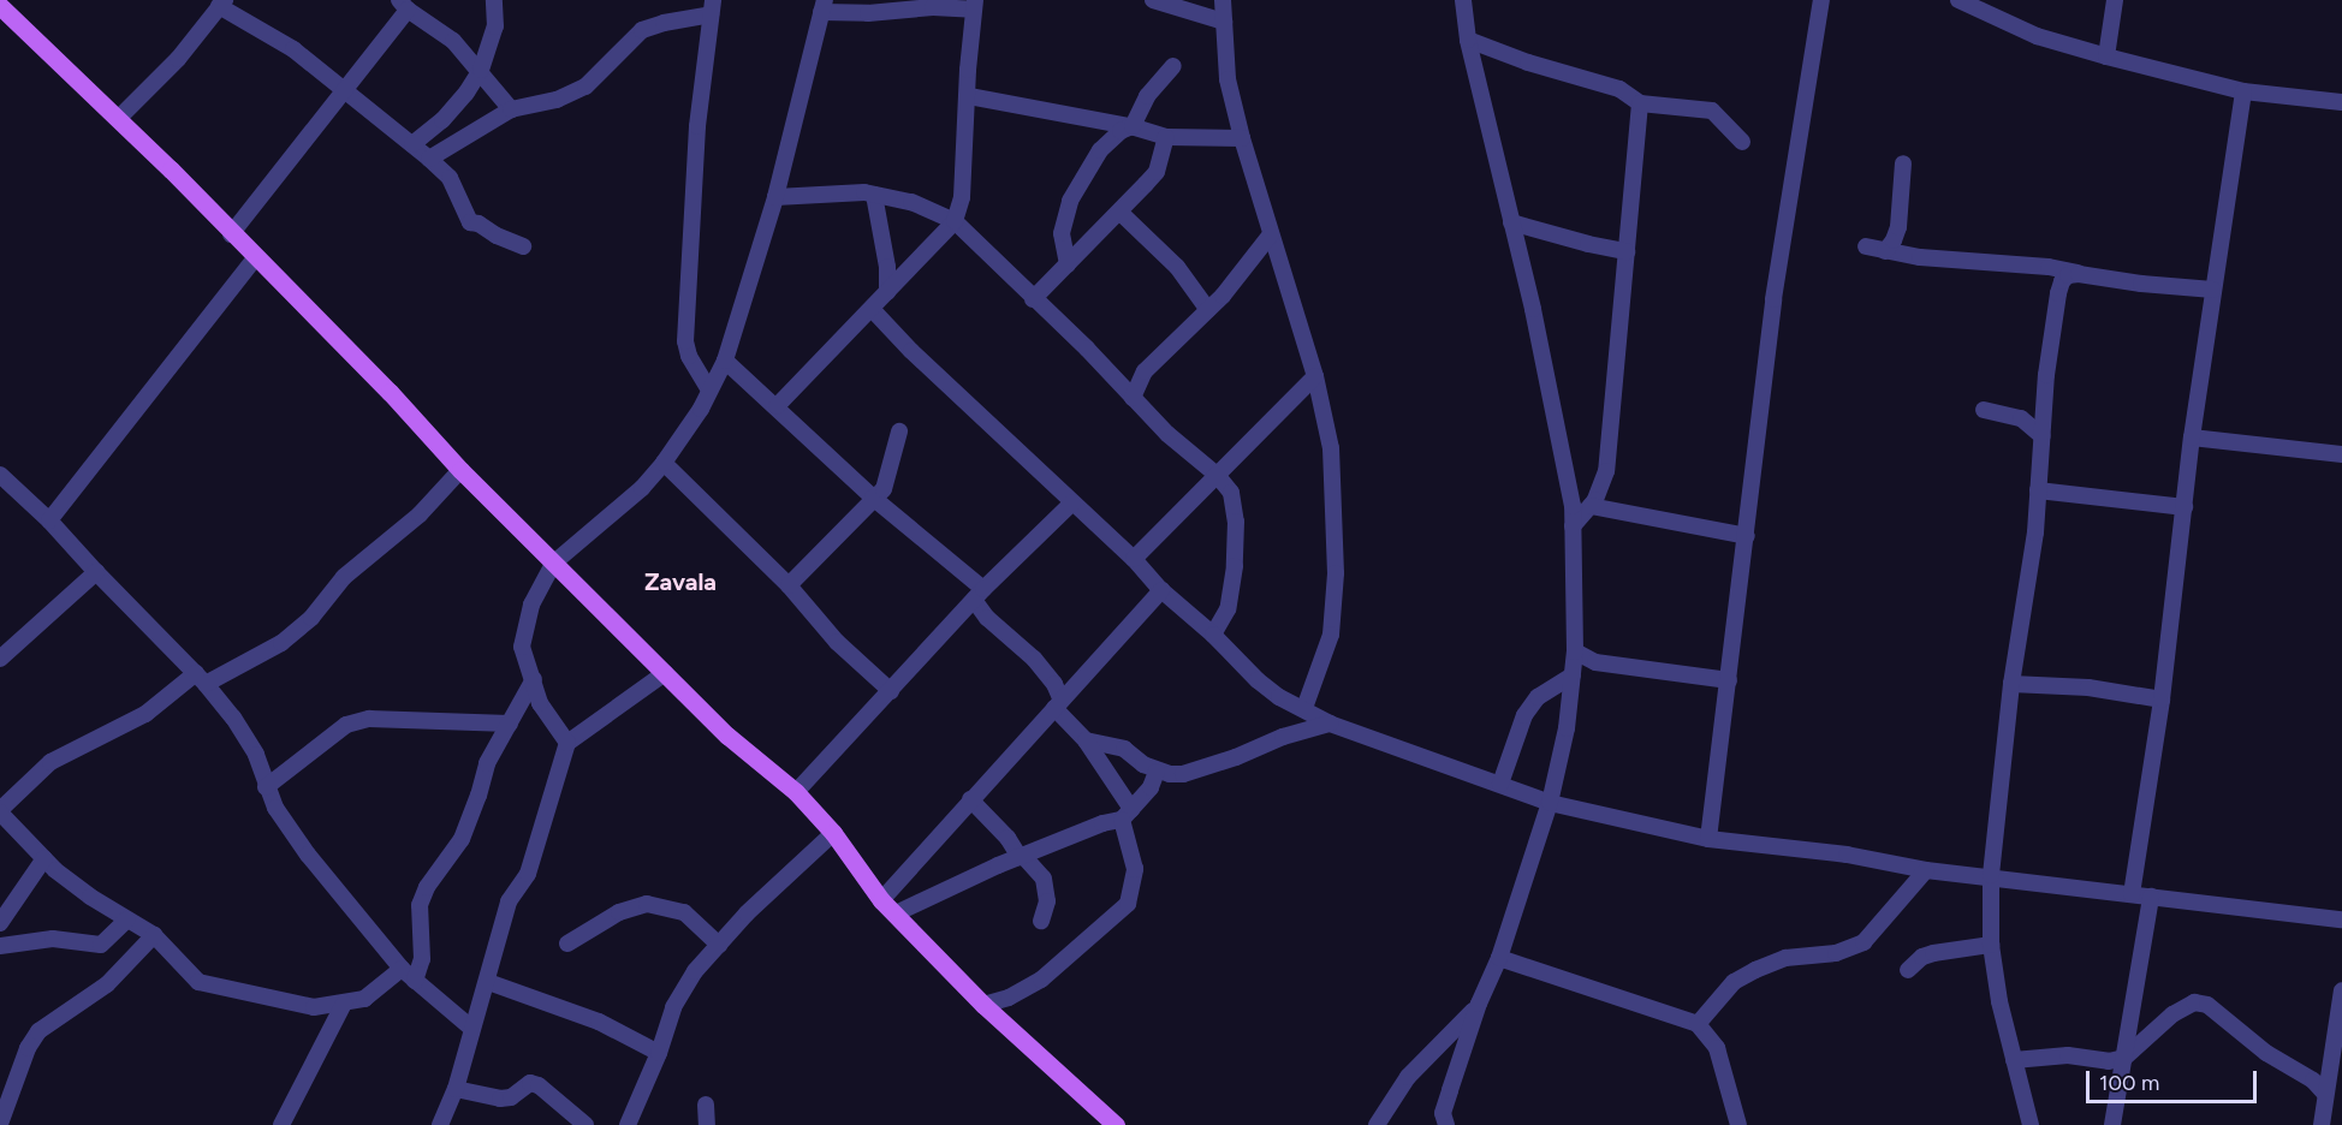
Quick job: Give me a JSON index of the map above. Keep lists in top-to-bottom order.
{
  "districts": ["Zavala"],
  "scale_bar": "100 m"
}
